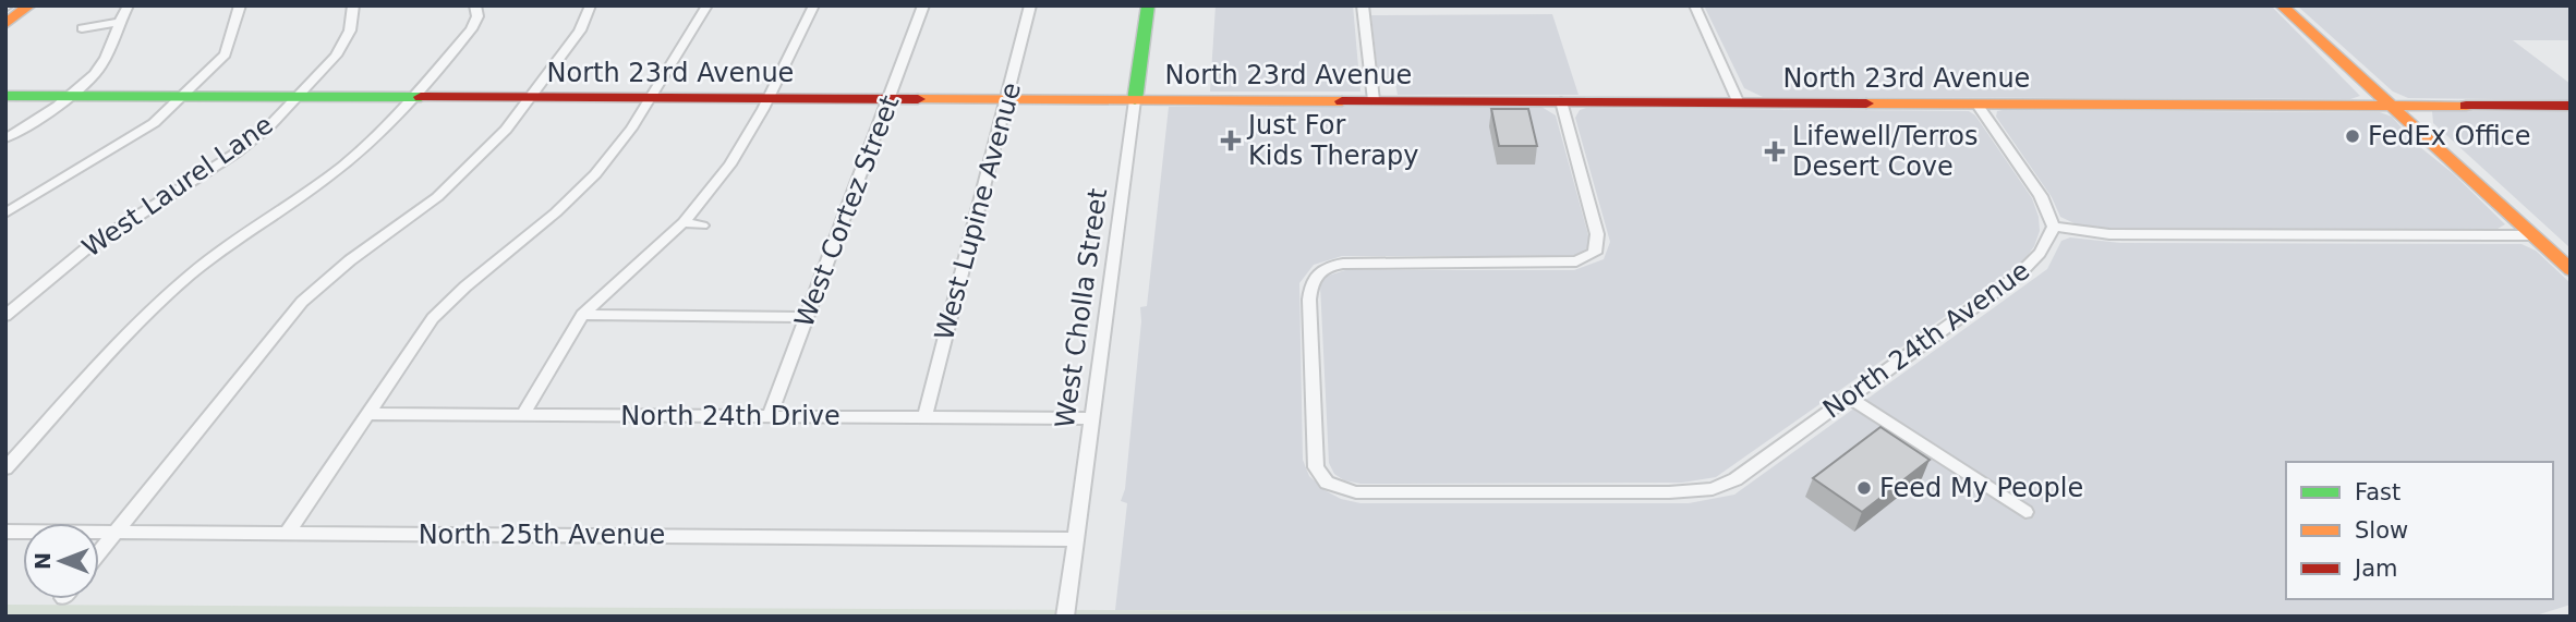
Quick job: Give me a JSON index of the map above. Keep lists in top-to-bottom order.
{
  "streets": {
    "street": [
      "North 23rd Avenue",
      "West Laurel Lane",
      "West Cortez Street",
      "West Lupine Avenue",
      "West Cholla Street",
      "North 24th Avenue",
      "North 24th Drive",
      "North 25th Avenue"
    ]
  },
  "crossings": [
    ["North 23rd Avenue", "West Laurel Lane"],
    ["North 23rd Avenue", "West Cortez Street"],
    ["North 23rd Avenue", "West Lupine Avenue"],
    ["North 23rd Avenue", "West Cholla Street"],
    ["North 23rd Avenue", "North 24th Avenue"],
    ["West Cortez Street", "North 24th Drive"],
    ["West Lupine Avenue", "North 24th Drive"],
    ["West Cholla Street", "North 24th Drive"],
    ["West Cholla Street", "North 25th Avenue"]
  ],
  "places": {
    "other": ["FedEx Office", "Feed My People"],
    "health": ["Just For Kids Therapy", "Lifewell/Terros Desert Cove"]
  },
  "legend": ["Fast", "Slow", "Jam"],
  "north": "left"
}
